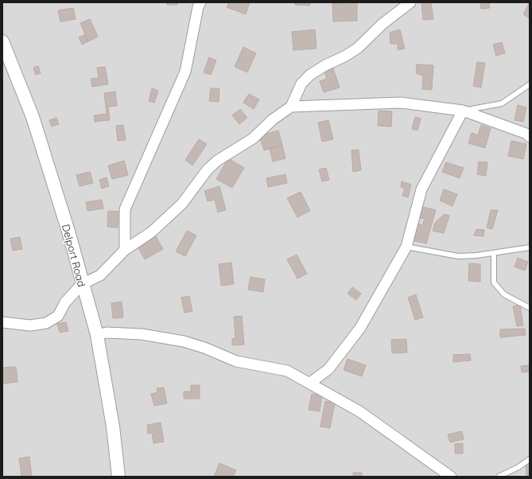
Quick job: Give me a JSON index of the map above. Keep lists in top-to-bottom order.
{
  "streets": {
    "street": ["Delport Road"]
  }
}
